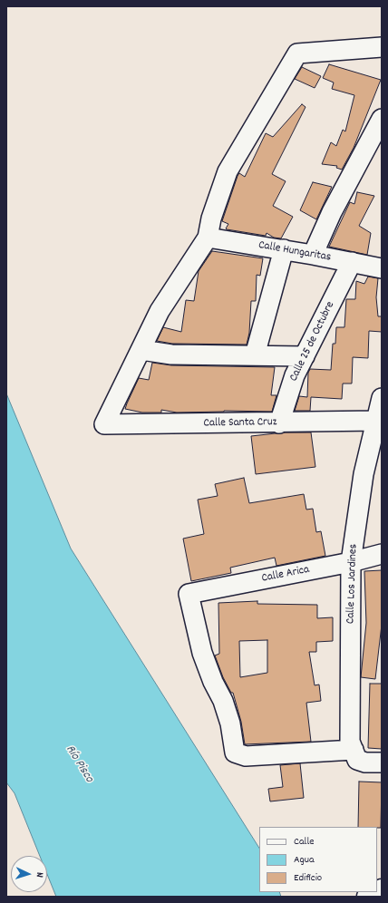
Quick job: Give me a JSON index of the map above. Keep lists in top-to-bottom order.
{
  "streets": {
    "street": [
      "Calle Hungaritas",
      "Calle 25 de Octubre",
      "Calle Santa Cruz",
      "Calle Arica",
      "Calle Los Jardines"
    ]
  },
  "crossings": [
    ["Calle Hungaritas", "Calle 25 de Octubre"],
    ["Calle 25 de Octubre", "Calle Santa Cruz"],
    ["Calle Santa Cruz", "Calle Los Jardines"],
    ["Calle Arica", "Calle Los Jardines"]
  ],
  "water": ["Río Pisco"],
  "legend": ["Calle", "Agua", "Edificio"],
  "north": "right"
}
